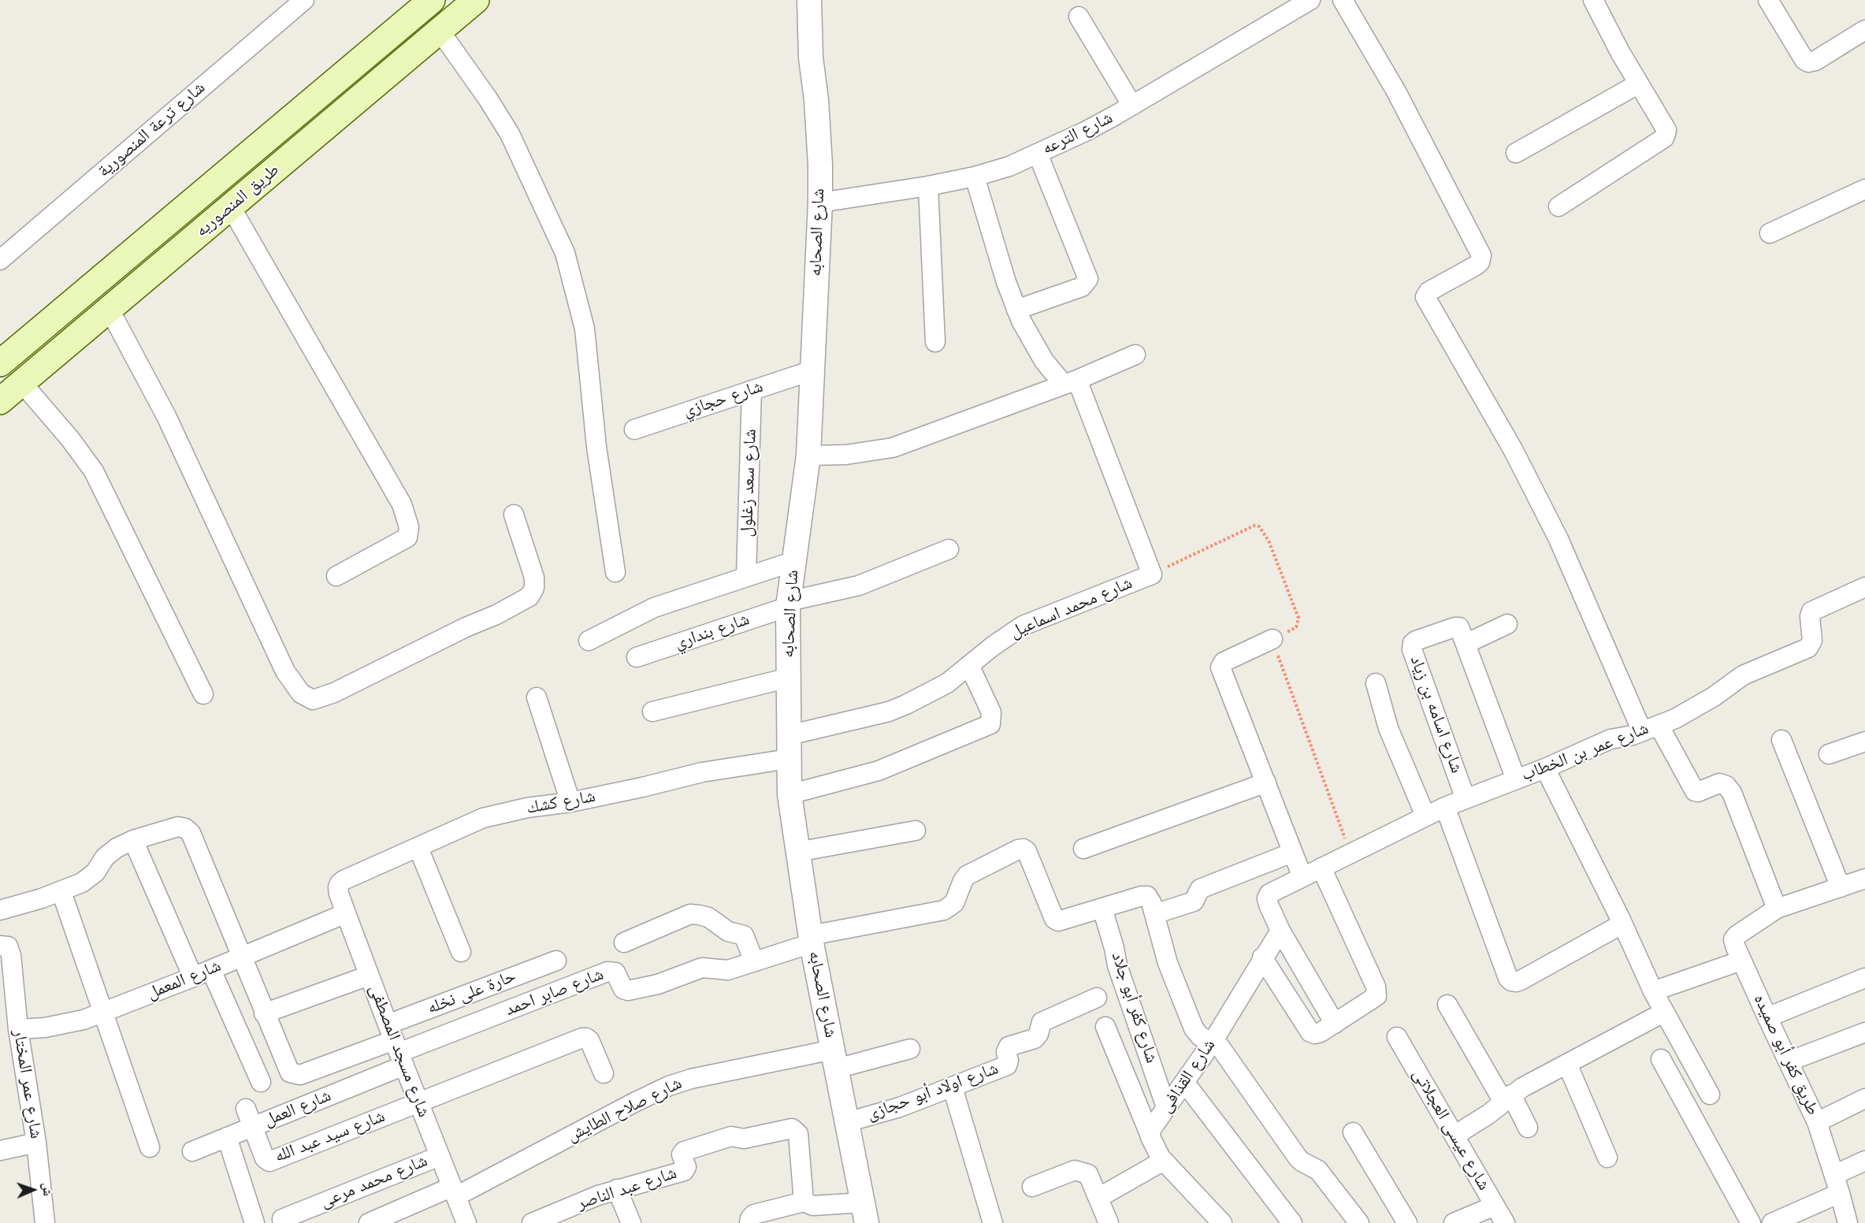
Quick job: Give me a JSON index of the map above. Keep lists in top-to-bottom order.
{
  "streets": {
    "main road": ["طريق المنصوريه"],
    "street": [
      "شارع ترعة المنصورية",
      "شارع الترعه",
      "شارع الصحابه",
      "شارع حجازي",
      "شارع سعد زغلول",
      "شارع محمد اسماعيل",
      "شارع بنداري",
      "شارع اسامه بن زياد",
      "شارع عمر بن الخطاب",
      "شارع كشك",
      "شارع المعمل",
      "حارة على نخله",
      "شارع صابر احمد",
      "شارع كفر أبو جلاد",
      "شارع مسجد المصطفى",
      "طريق كفر أبو صميده",
      "شارع القذافى",
      "شارع عمر المختار",
      "شارع اولاد أبو حجازى",
      "شارع العمل",
      "شارع صلاح الطايش",
      "شارع عيسى العجلاتى",
      "شارع سيد عبد الله",
      "شارع محمد مرعى",
      "شارع عبد الناصر"
    ]
  },
  "crossings": [
    ["شارع الترعه", "شارع الصحابه"],
    ["شارع الصحابه", "شارع حجازي"],
    ["شارع الصحابه", "شارع محمد اسماعيل"],
    ["شارع الصحابه", "شارع بنداري"],
    ["شارع الصحابه", "شارع كشك"],
    ["شارع الصحابه", "شارع صابر احمد"],
    ["شارع الصحابه", "شارع اولاد أبو حجازى"],
    ["شارع الصحابه", "شارع صلاح الطايش"],
    ["شارع حجازي", "شارع سعد زغلول"],
    ["شارع اسامه بن زياد", "شارع عمر بن الخطاب"],
    ["شارع عمر بن الخطاب", "شارع القذافى"],
    ["شارع كشك", "شارع مسجد المصطفى"],
    ["شارع المعمل", "شارع مسجد المصطفى"],
    ["شارع المعمل", "شارع عمر المختار"],
    ["حارة على نخله", "شارع صابر احمد"],
    ["حارة على نخله", "شارع مسجد المصطفى"],
    ["حارة على نخله", "شارع العمل"],
    ["شارع صابر احمد", "شارع كفر أبو جلاد"],
    ["شارع صابر احمد", "شارع مسجد المصطفى"],
    ["شارع صابر احمد", "شارع العمل"],
    ["شارع كفر أبو جلاد", "شارع القذافى"],
    ["شارع مسجد المصطفى", "شارع العمل"],
    ["شارع مسجد المصطفى", "شارع صلاح الطايش"],
    ["شارع مسجد المصطفى", "شارع سيد عبد الله"],
    ["شارع مسجد المصطفى", "شارع محمد مرعى"],
    ["شارع العمل", "شارع سيد عبد الله"]
  ],
  "north": "right"
}
